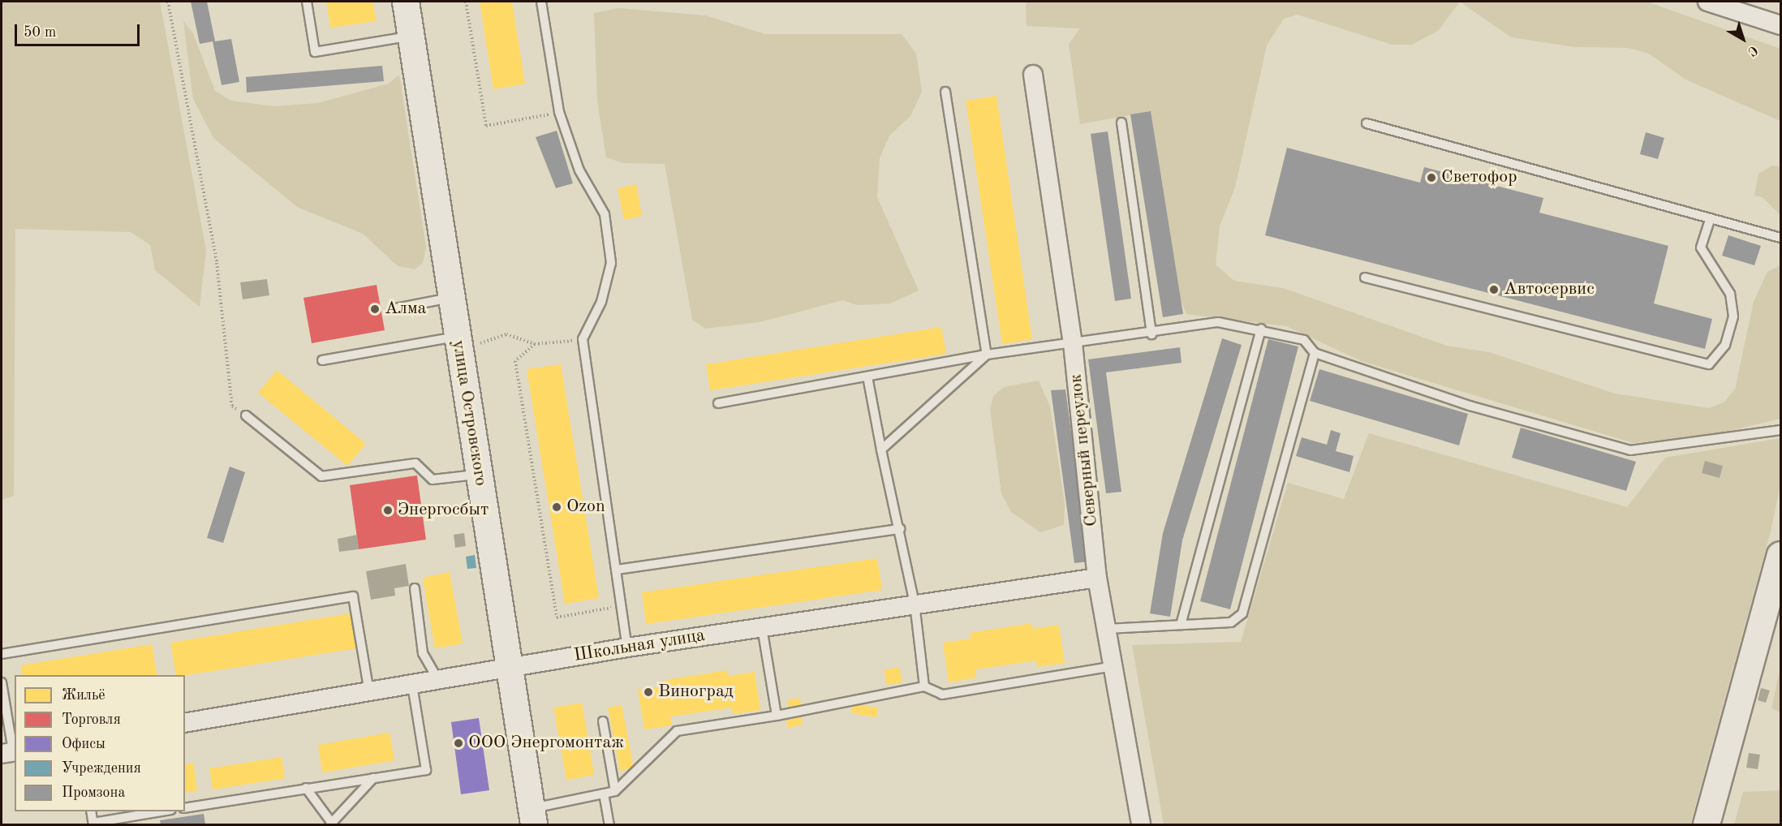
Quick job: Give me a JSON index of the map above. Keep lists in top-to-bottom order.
{
  "streets": {
    "main road": ["улица Островского"],
    "street": ["Северный переулок", "Школьная улица"]
  },
  "crossings": [
    ["улица Островского", "Школьная улица"],
    ["Северный переулок", "Школьная улица"]
  ],
  "places": [
    "Светофор",
    "Автосервис",
    "Алма",
    "Ozon",
    "Энергосбыт",
    "Виноград",
    "ООО Энергомонтаж"
  ],
  "legend": [
    "Жильё",
    "Торговля",
    "Офисы",
    "Учреждения",
    "Промзона"
  ],
  "scale_bar": "50 m",
  "north": "bottom right"
}
